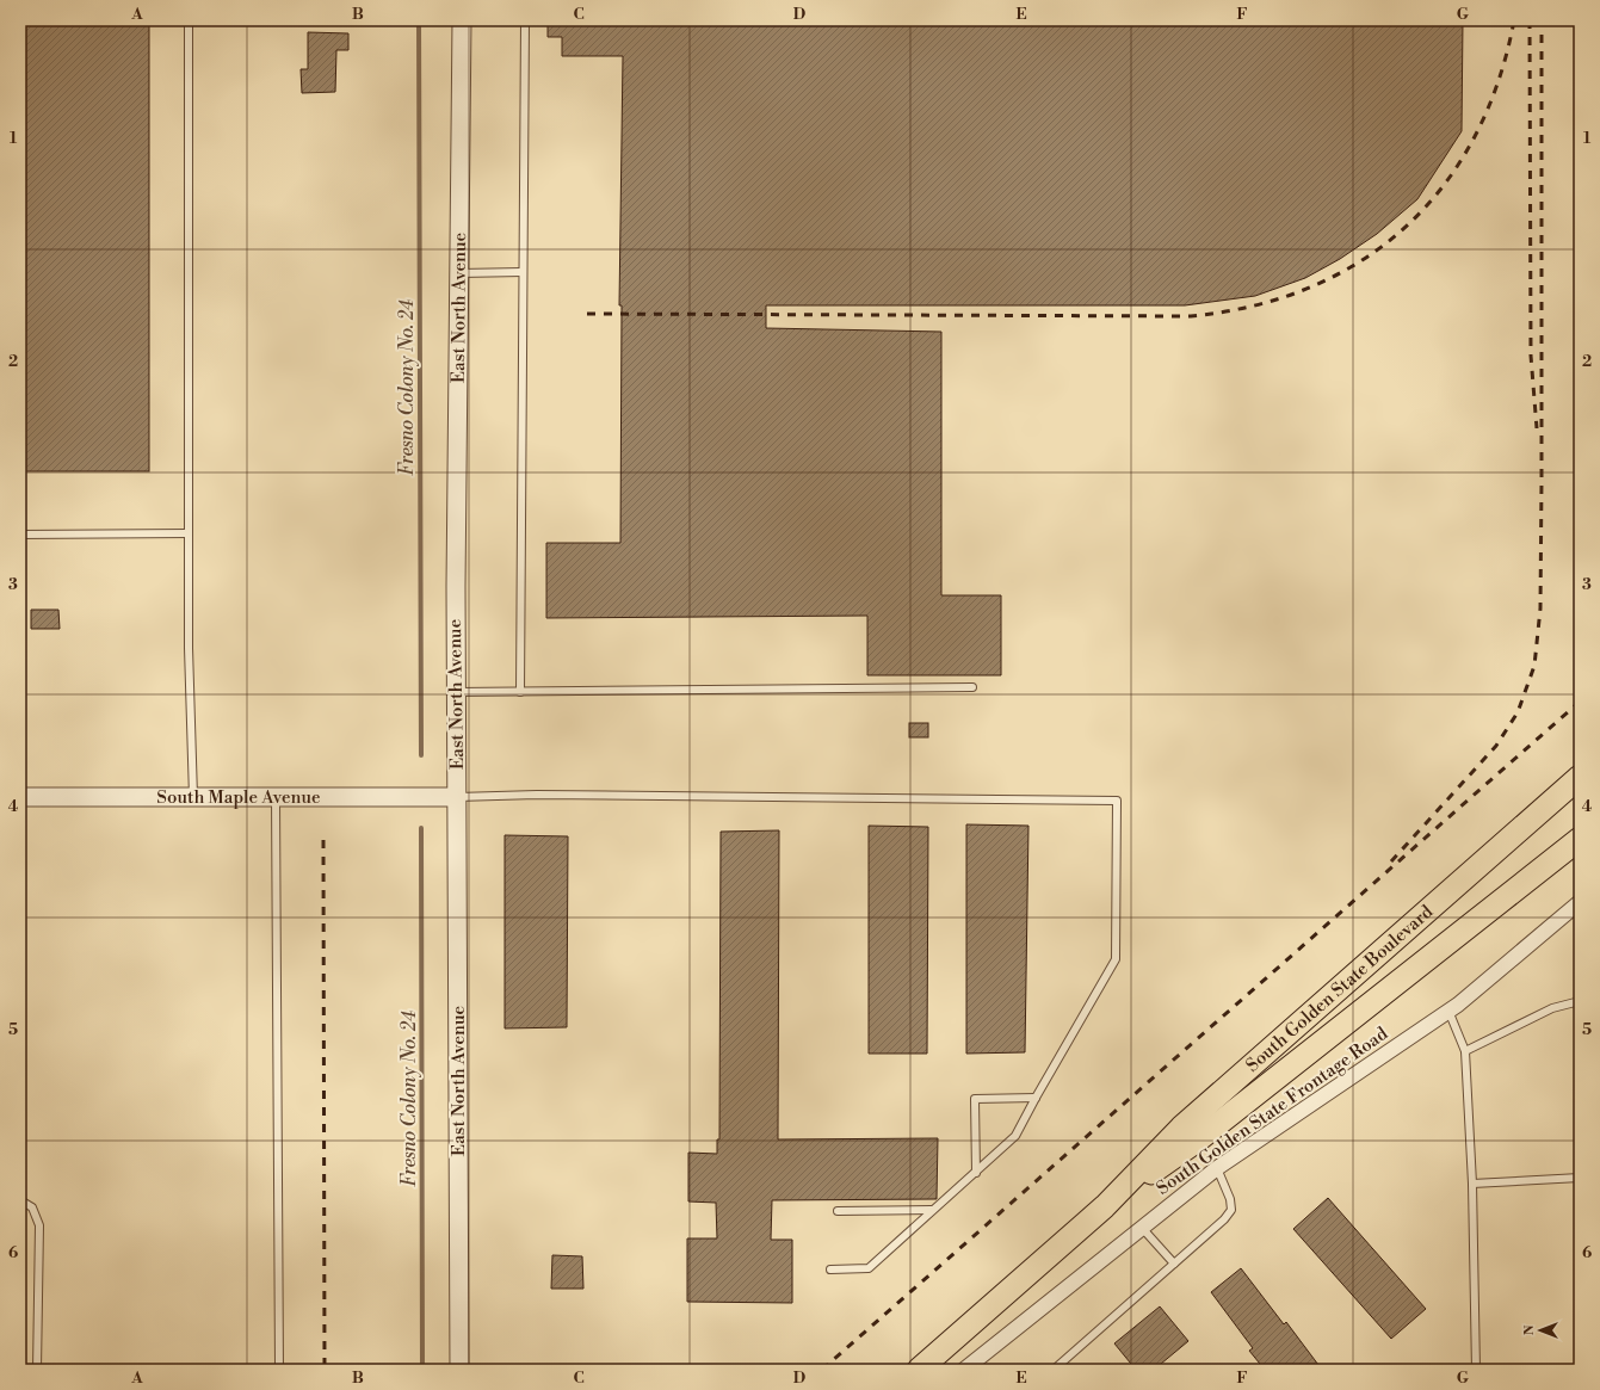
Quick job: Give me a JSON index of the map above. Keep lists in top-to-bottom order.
{
  "streets": {
    "main road": ["South Golden State Boulevard"],
    "street": ["East North Avenue", "South Maple Avenue", "South Golden State Frontage Road"]
  },
  "crossings": [
    ["East North Avenue", "South Maple Avenue"]
  ],
  "water": ["Fresno Colony No. 24"],
  "north": "left",
  "grid": {
    "columns": [
      "A",
      "B",
      "C",
      "D",
      "E",
      "F",
      "G"
    ],
    "rows": [
      "1",
      "2",
      "3",
      "4",
      "5",
      "6"
    ]
  }
}
